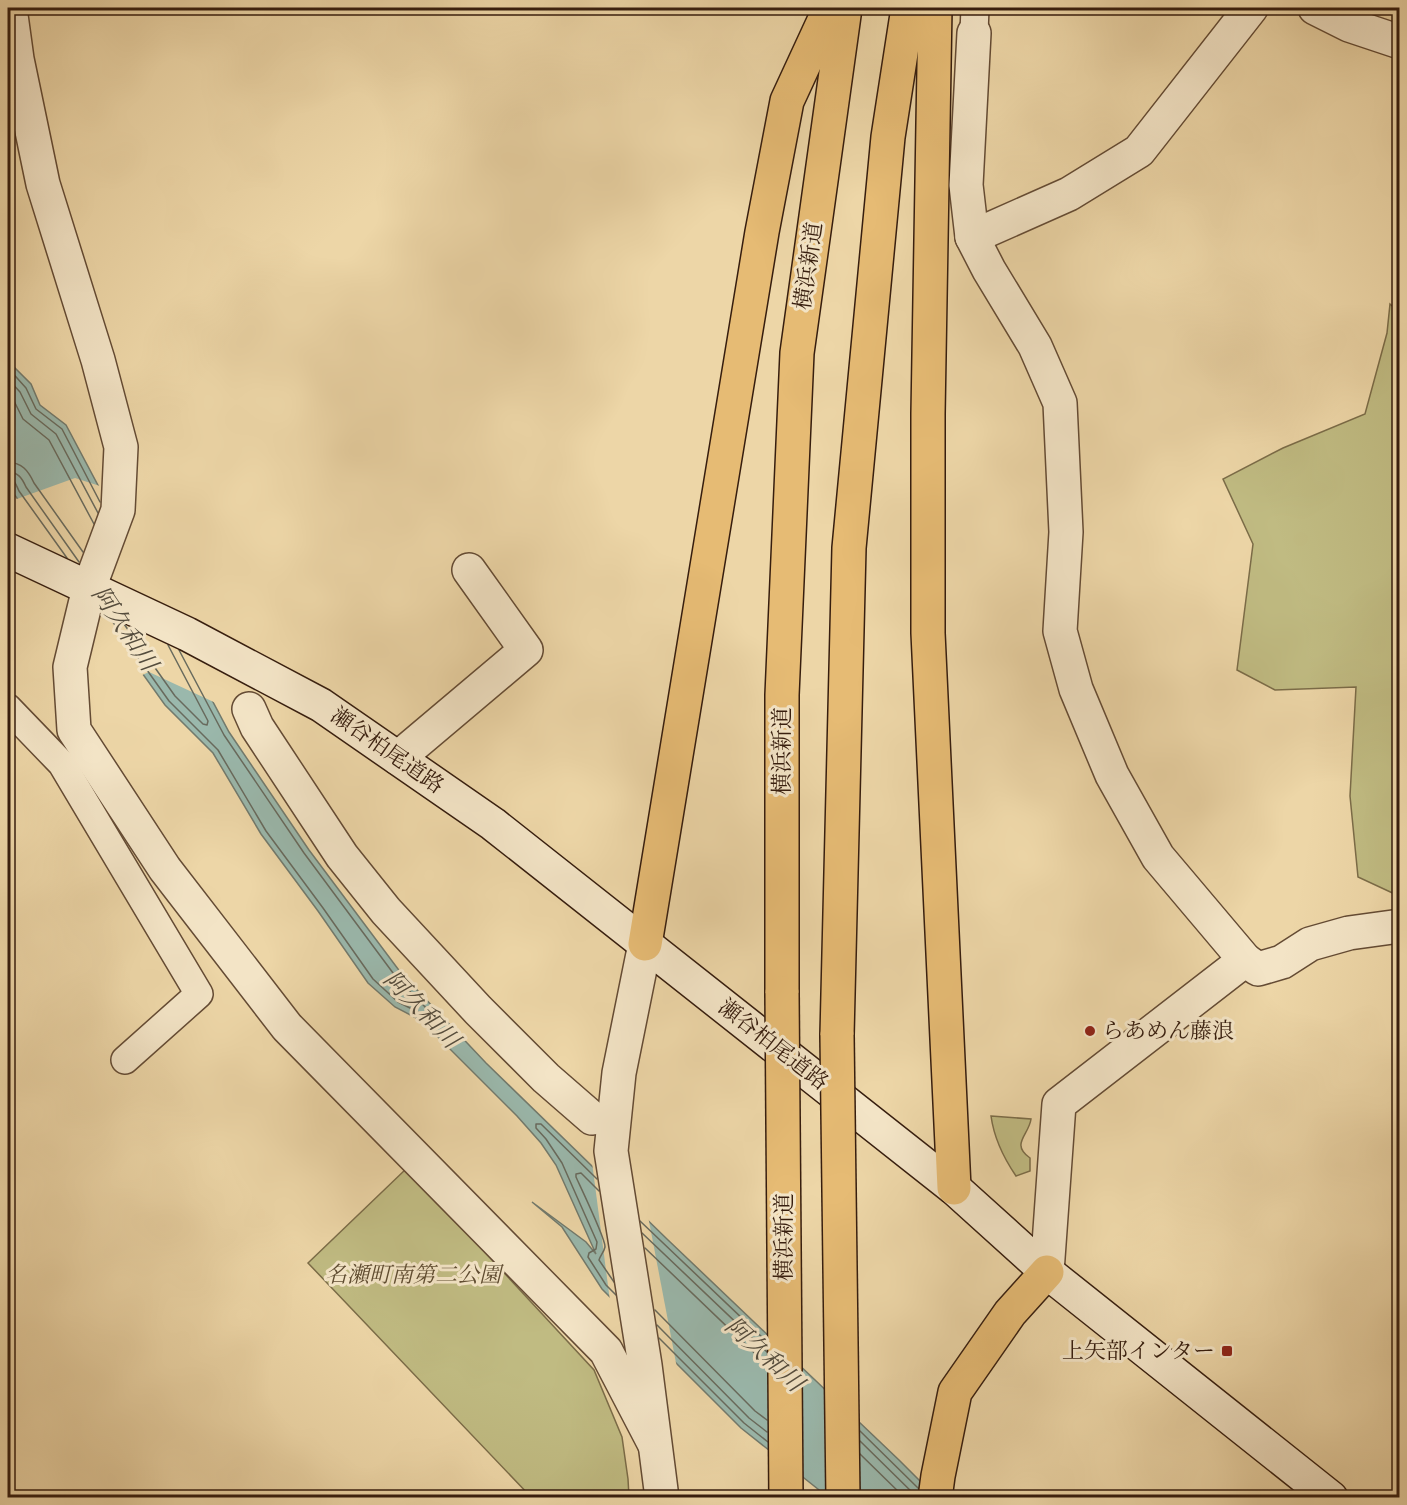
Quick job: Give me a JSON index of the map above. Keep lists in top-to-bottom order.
{
  "streets": {
    "highway": ["横浜新道"],
    "street": ["瀬谷柏尾道路"]
  },
  "water": ["阿久和川"],
  "parks": ["名瀬町南第二公園"],
  "places": {
    "other": ["らあめん藤浪"],
    "transit": ["上矢部インター"]
  }
}
